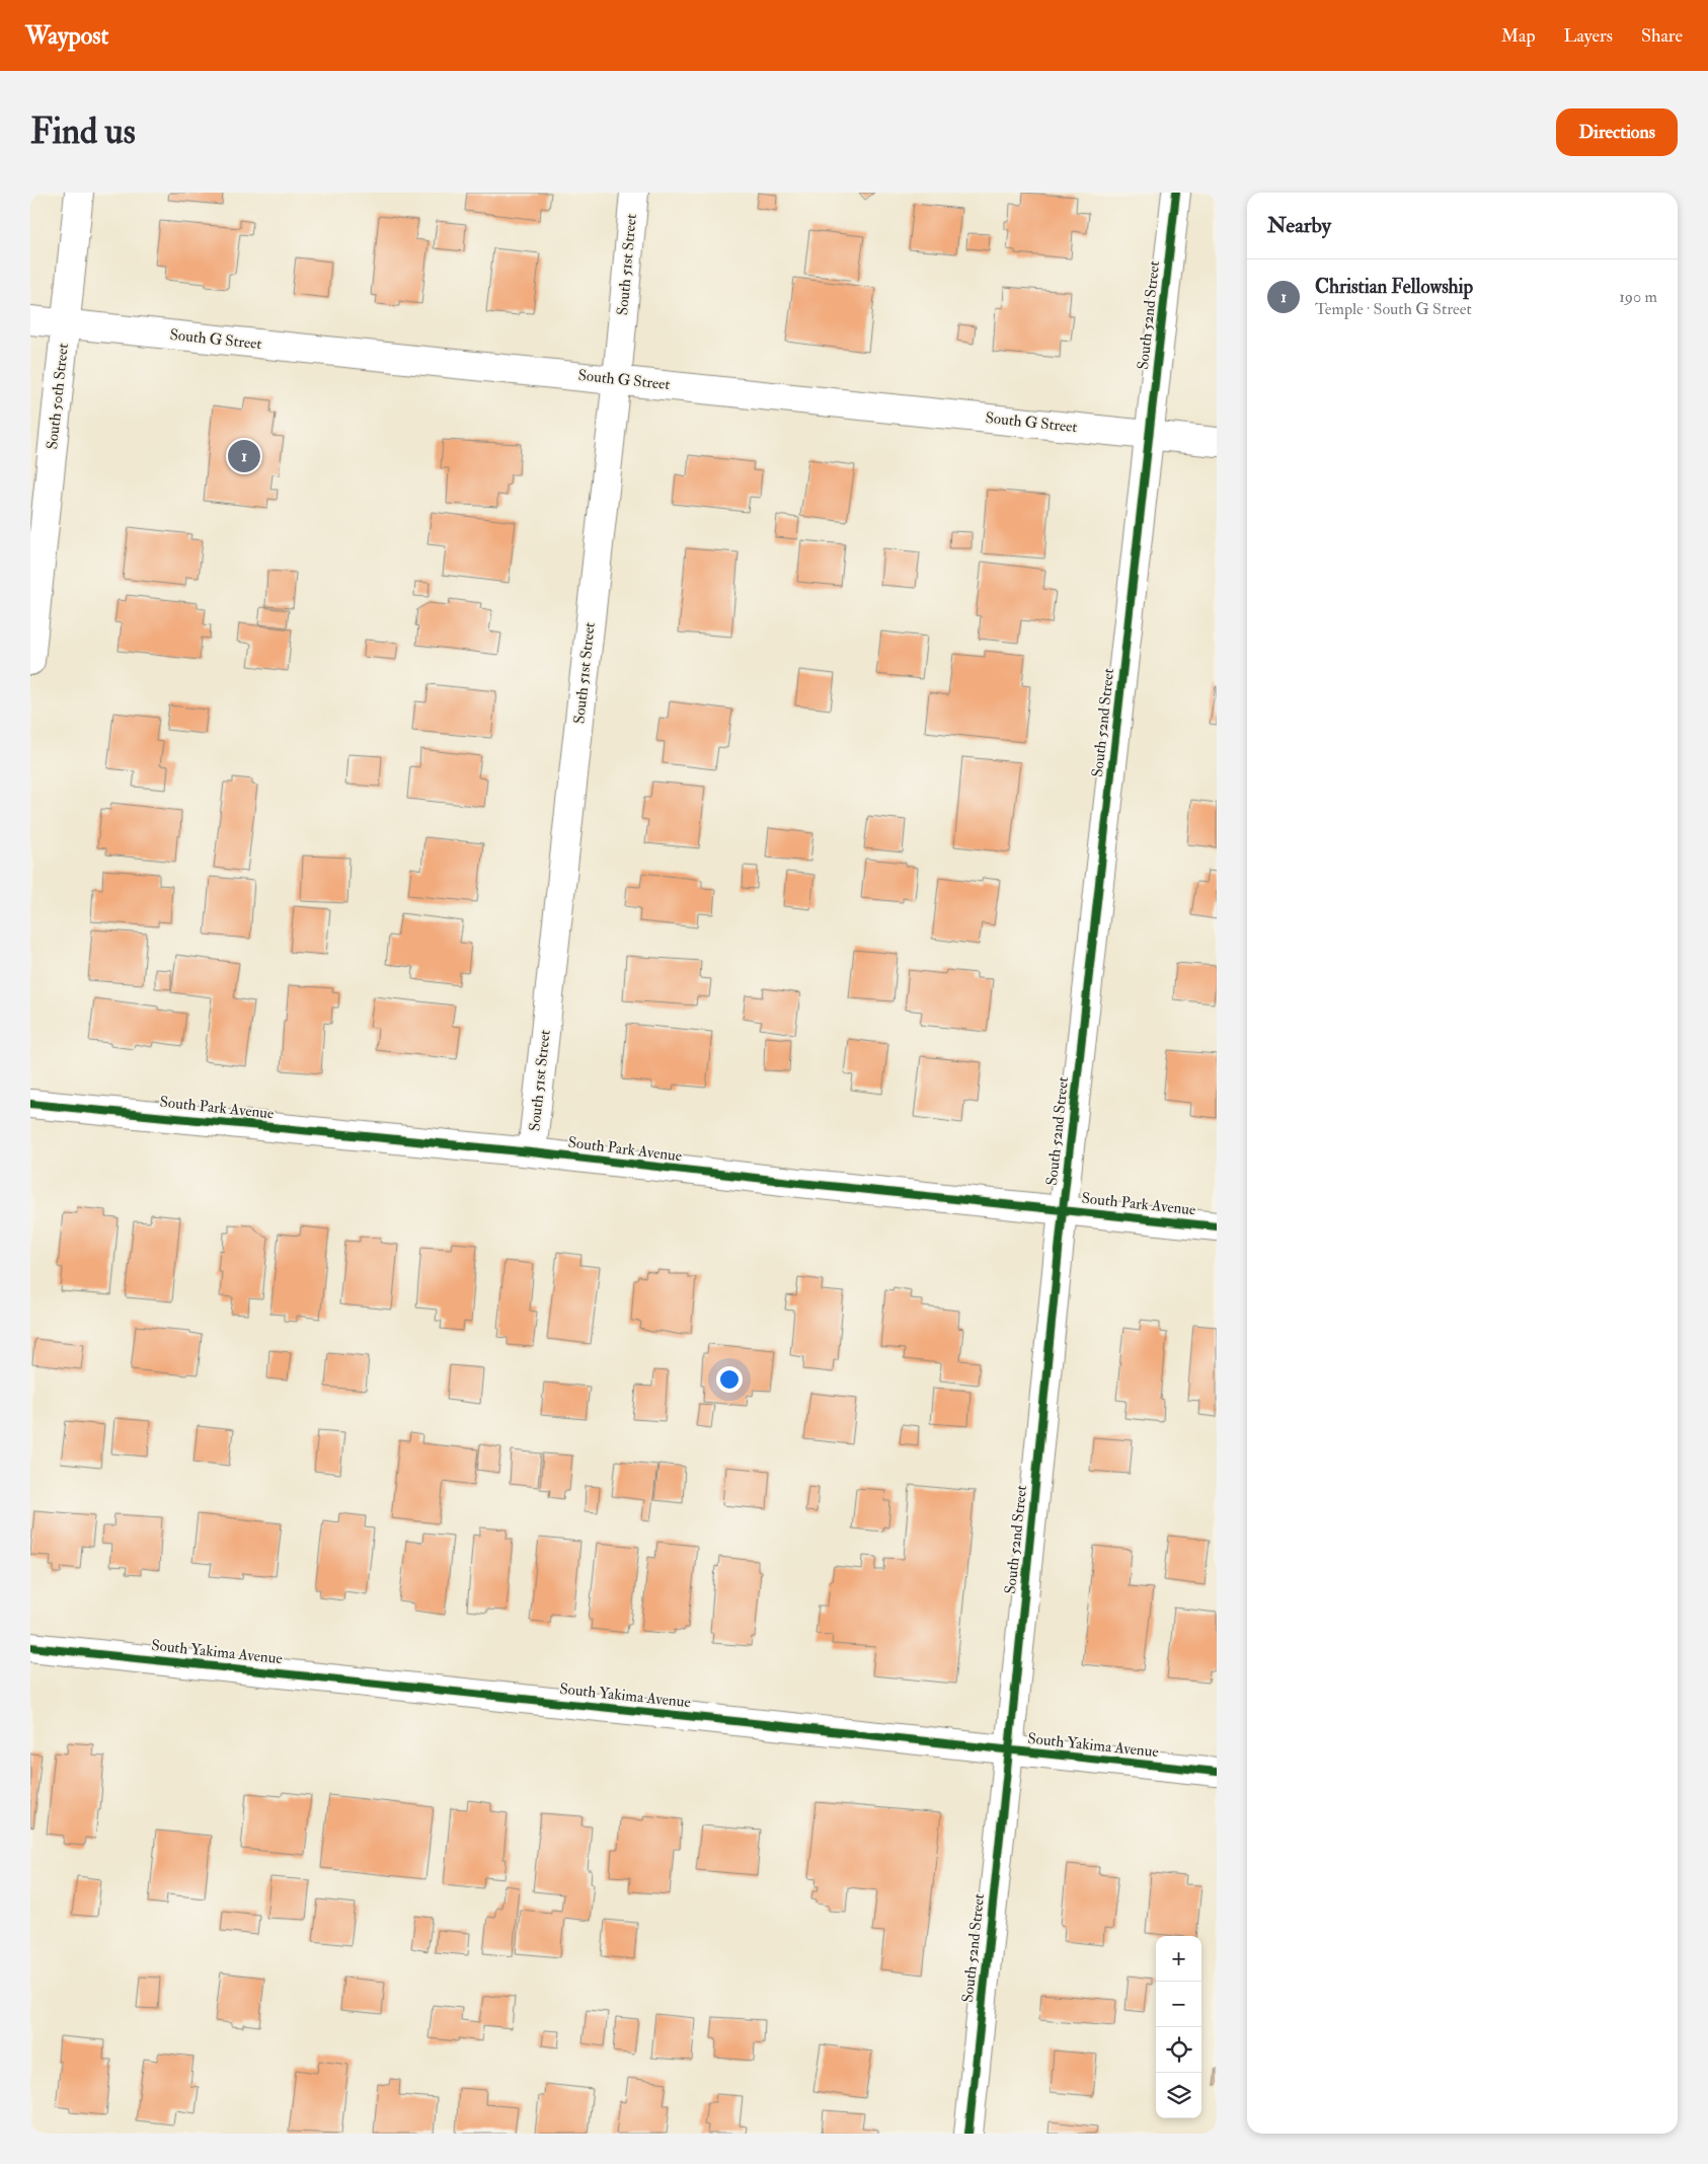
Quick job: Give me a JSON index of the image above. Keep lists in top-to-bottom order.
{
  "streets": {
    "street": [
      "South 51st Street",
      "South 52nd Street",
      "South G Street",
      "South 50th Street",
      "South Park Avenue",
      "South Yakima Avenue"
    ]
  },
  "crossings": [
    ["South 51st Street", "South G Street"],
    ["South 51st Street", "South Park Avenue"],
    ["South 52nd Street", "South G Street"],
    ["South 52nd Street", "South Park Avenue"],
    ["South 52nd Street", "South Yakima Avenue"],
    ["South G Street", "South 50th Street"]
  ],
  "page": {
    "header": "Waypost",
    "nav": ["Map", "Layers", "Share"],
    "buttons": "Directions",
    "title": "Find us",
    "heading": "Nearby",
    "list": [
      {
        "mark": "1",
        "name": "Christian Fellowship",
        "note": "Temple · South G Street",
        "value": "190 m"
      }
    ],
    "pins": "1",
    "map_buttons": ["+", "−"]
  }
}
